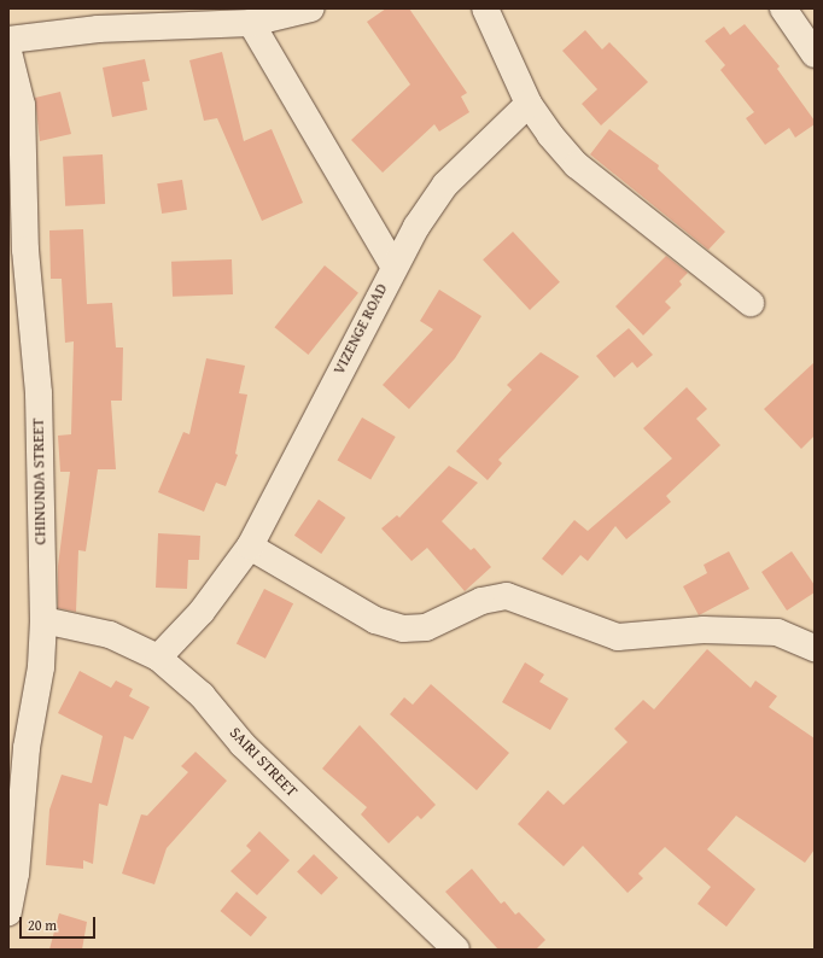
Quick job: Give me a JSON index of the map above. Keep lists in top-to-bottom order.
{
  "streets": {
    "street": ["VIZENGE ROAD", "CHINUNDA STREET", "SAIRI STREET"]
  },
  "crossings": [
    ["VIZENGE ROAD", "SAIRI STREET"],
    ["CHINUNDA STREET", "SAIRI STREET"]
  ],
  "scale_bar": "20 m"
}
